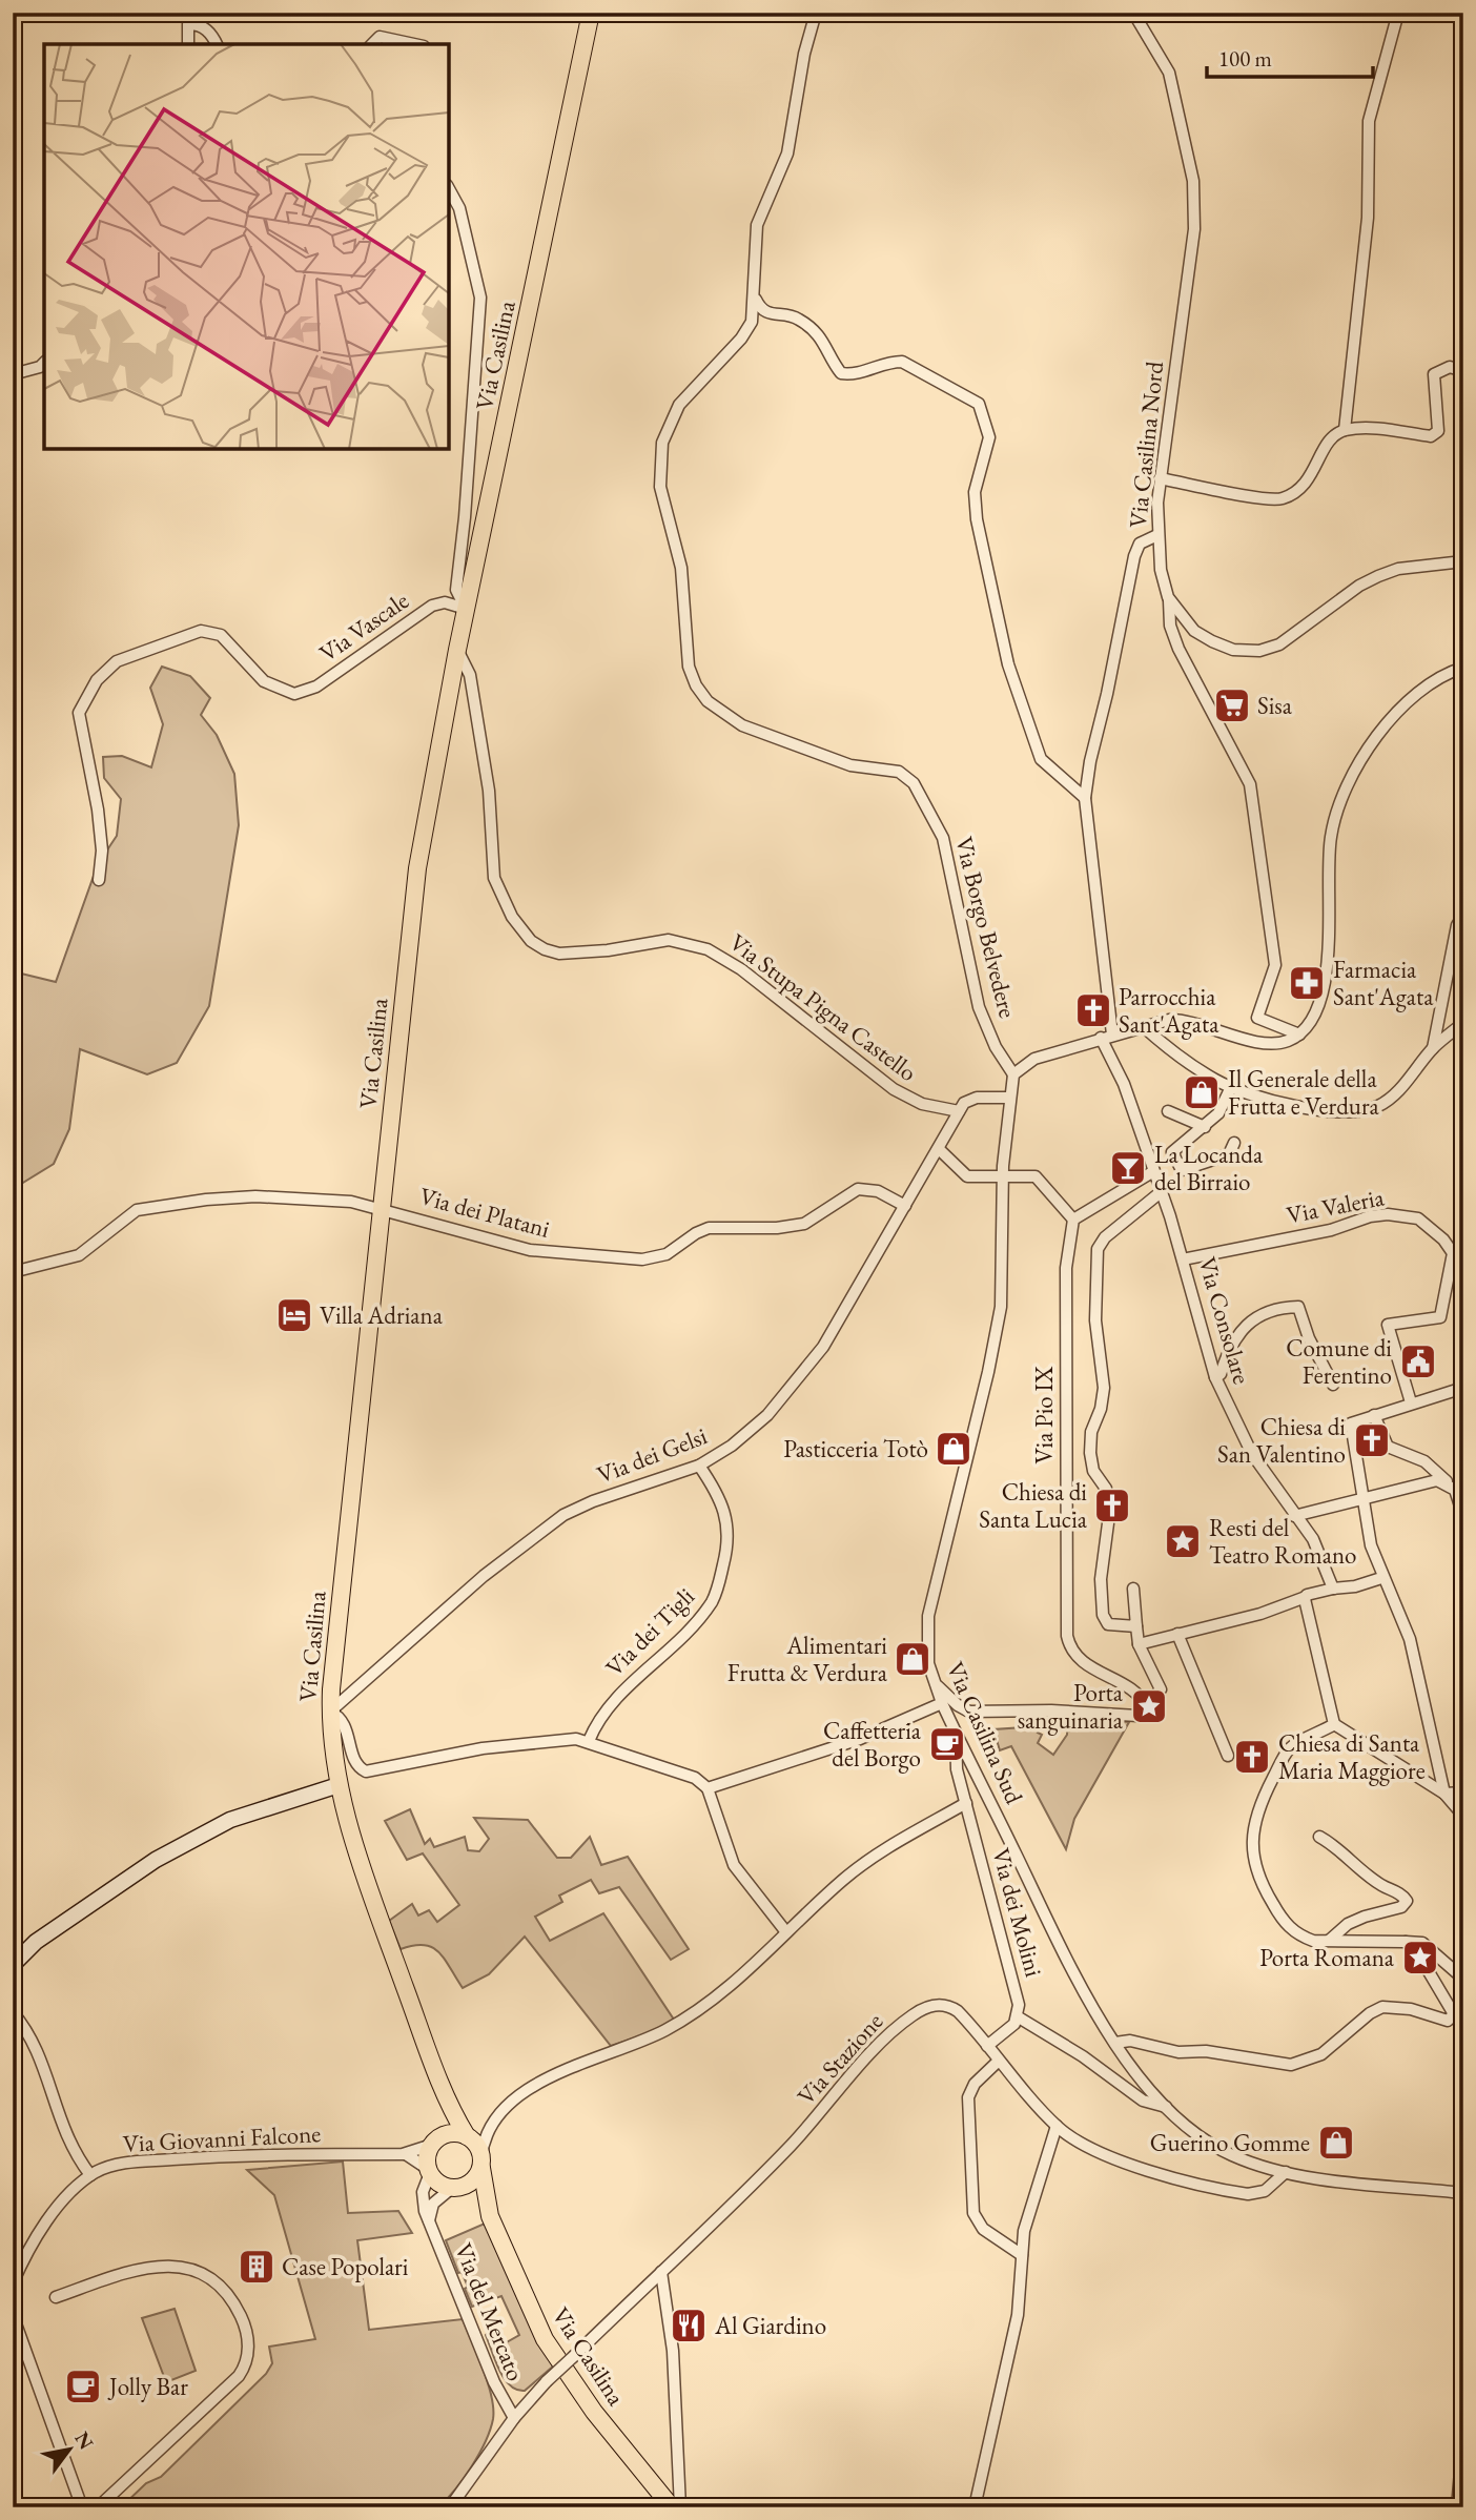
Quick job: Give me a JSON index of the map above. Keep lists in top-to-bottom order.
{
  "streets": {
    "main road": ["Via Casilina"],
    "street": [
      "Via Casilina Nord",
      "Via Vascale",
      "Via Borgo Belvedere",
      "Via Stupa Pigna Castello",
      "Via Valeria",
      "Via dei Platani",
      "Via Consolare",
      "Via Pio IX",
      "Via dei Gelsi",
      "Via dei Tigli",
      "Via Casilina Sud",
      "Via dei Molini",
      "Via Stazione",
      "Via Giovanni Falcone",
      "Via del Mercato"
    ]
  },
  "crossings": [
    ["Via Casilina", "Via Vascale"],
    ["Via Casilina", "Via Stupa Pigna Castello"],
    ["Via Casilina", "Via dei Platani"],
    ["Via Casilina", "Via dei Gelsi"],
    ["Via Casilina", "Via Giovanni Falcone"],
    ["Via Casilina", "Via del Mercato"],
    ["Via Casilina Nord", "Via Consolare"],
    ["Via Borgo Belvedere", "Via Casilina Sud"],
    ["Via Stupa Pigna Castello", "Via dei Gelsi"],
    ["Via Valeria", "Via Consolare"],
    ["Via dei Platani", "Via dei Gelsi"],
    ["Via dei Gelsi", "Via dei Tigli"],
    ["Via Casilina Sud", "Via dei Molini"],
    ["Via Casilina Sud", "Via Stazione"],
    ["Via Stazione", "Via del Mercato"],
    ["Via Giovanni Falcone", "Via del Mercato"]
  ],
  "places": {
    "supermarket": ["Sisa"],
    "pharmacy": ["Farmacia Sant'Agata"],
    "church": [
      "Parrocchia Sant'Agata",
      "Chiesa di San Valentino",
      "Chiesa di Santa Lucia",
      "Chiesa di Santa Maria Maggiore"
    ],
    "shop": [
      "Il Generale della Frutta e Verdura",
      "Pasticceria Totò",
      "Alimentari Frutta & Verdura",
      "Guerino Gomme"
    ],
    "bar": ["La Locanda del Birraio"],
    "hotel": ["Villa Adriana"],
    "public building": ["Comune di Ferentino"],
    "place": ["Resti del Teatro Romano", "Porta sanguinaria", "Porta Romana"],
    "cafe": ["Caffetteria del Borgo", "Jolly Bar"],
    "building": ["Case Popolari"],
    "restaurant": ["Al Giardino"]
  },
  "scale_bar": "100 m",
  "north": "top right"
}
